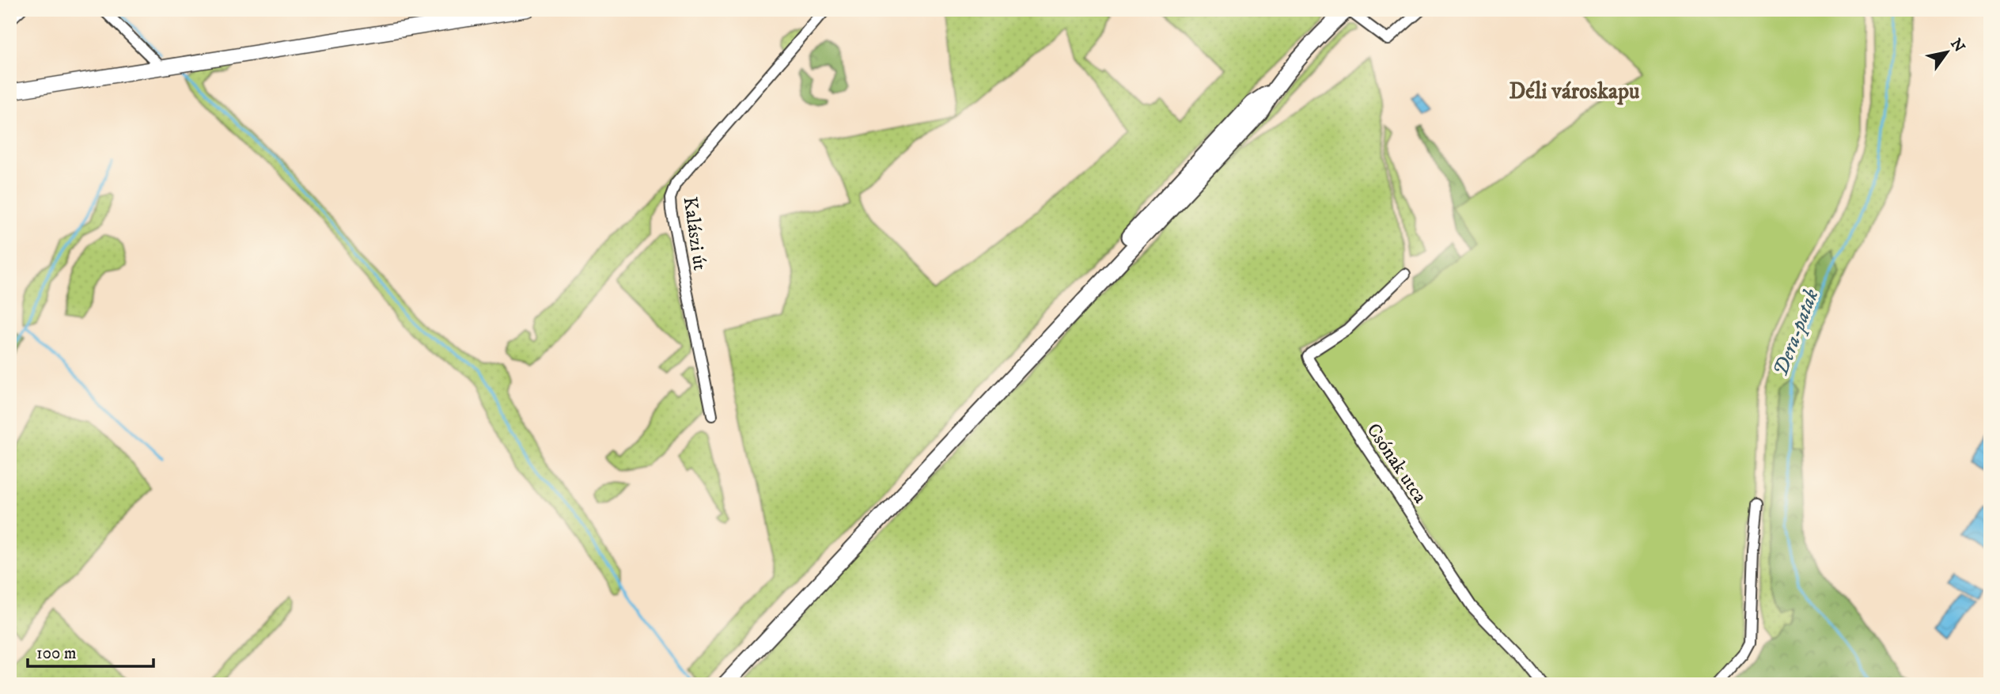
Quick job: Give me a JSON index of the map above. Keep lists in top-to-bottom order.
{
  "streets": {
    "street": ["Kalászi út", "Csónak utca"]
  },
  "districts": ["Déli városkapu"],
  "water": ["Dera-patak"],
  "scale_bar": "100 m",
  "north": "top right"
}
